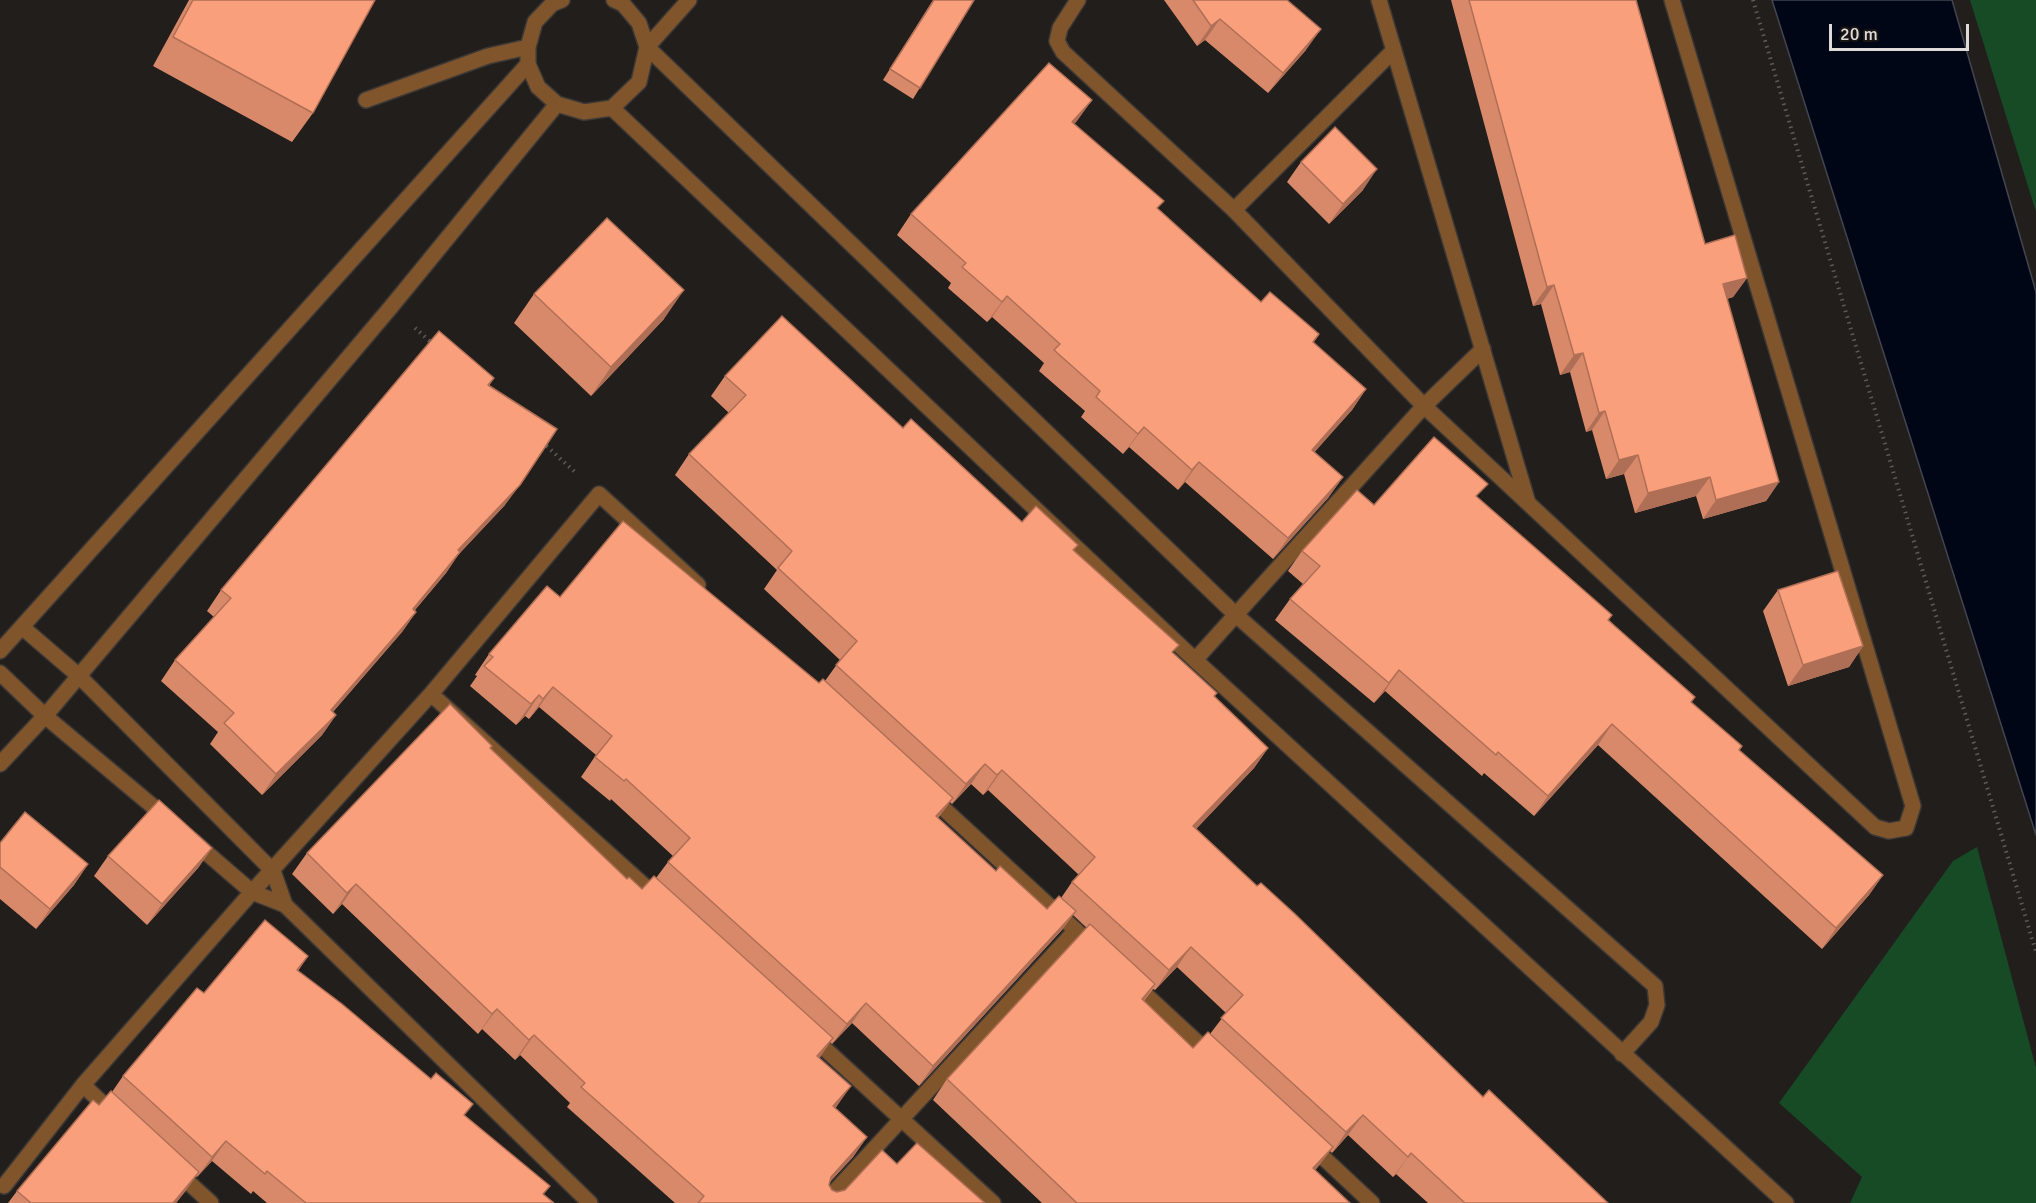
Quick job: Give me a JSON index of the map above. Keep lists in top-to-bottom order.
{
  "scale_bar": "20 m"
}
